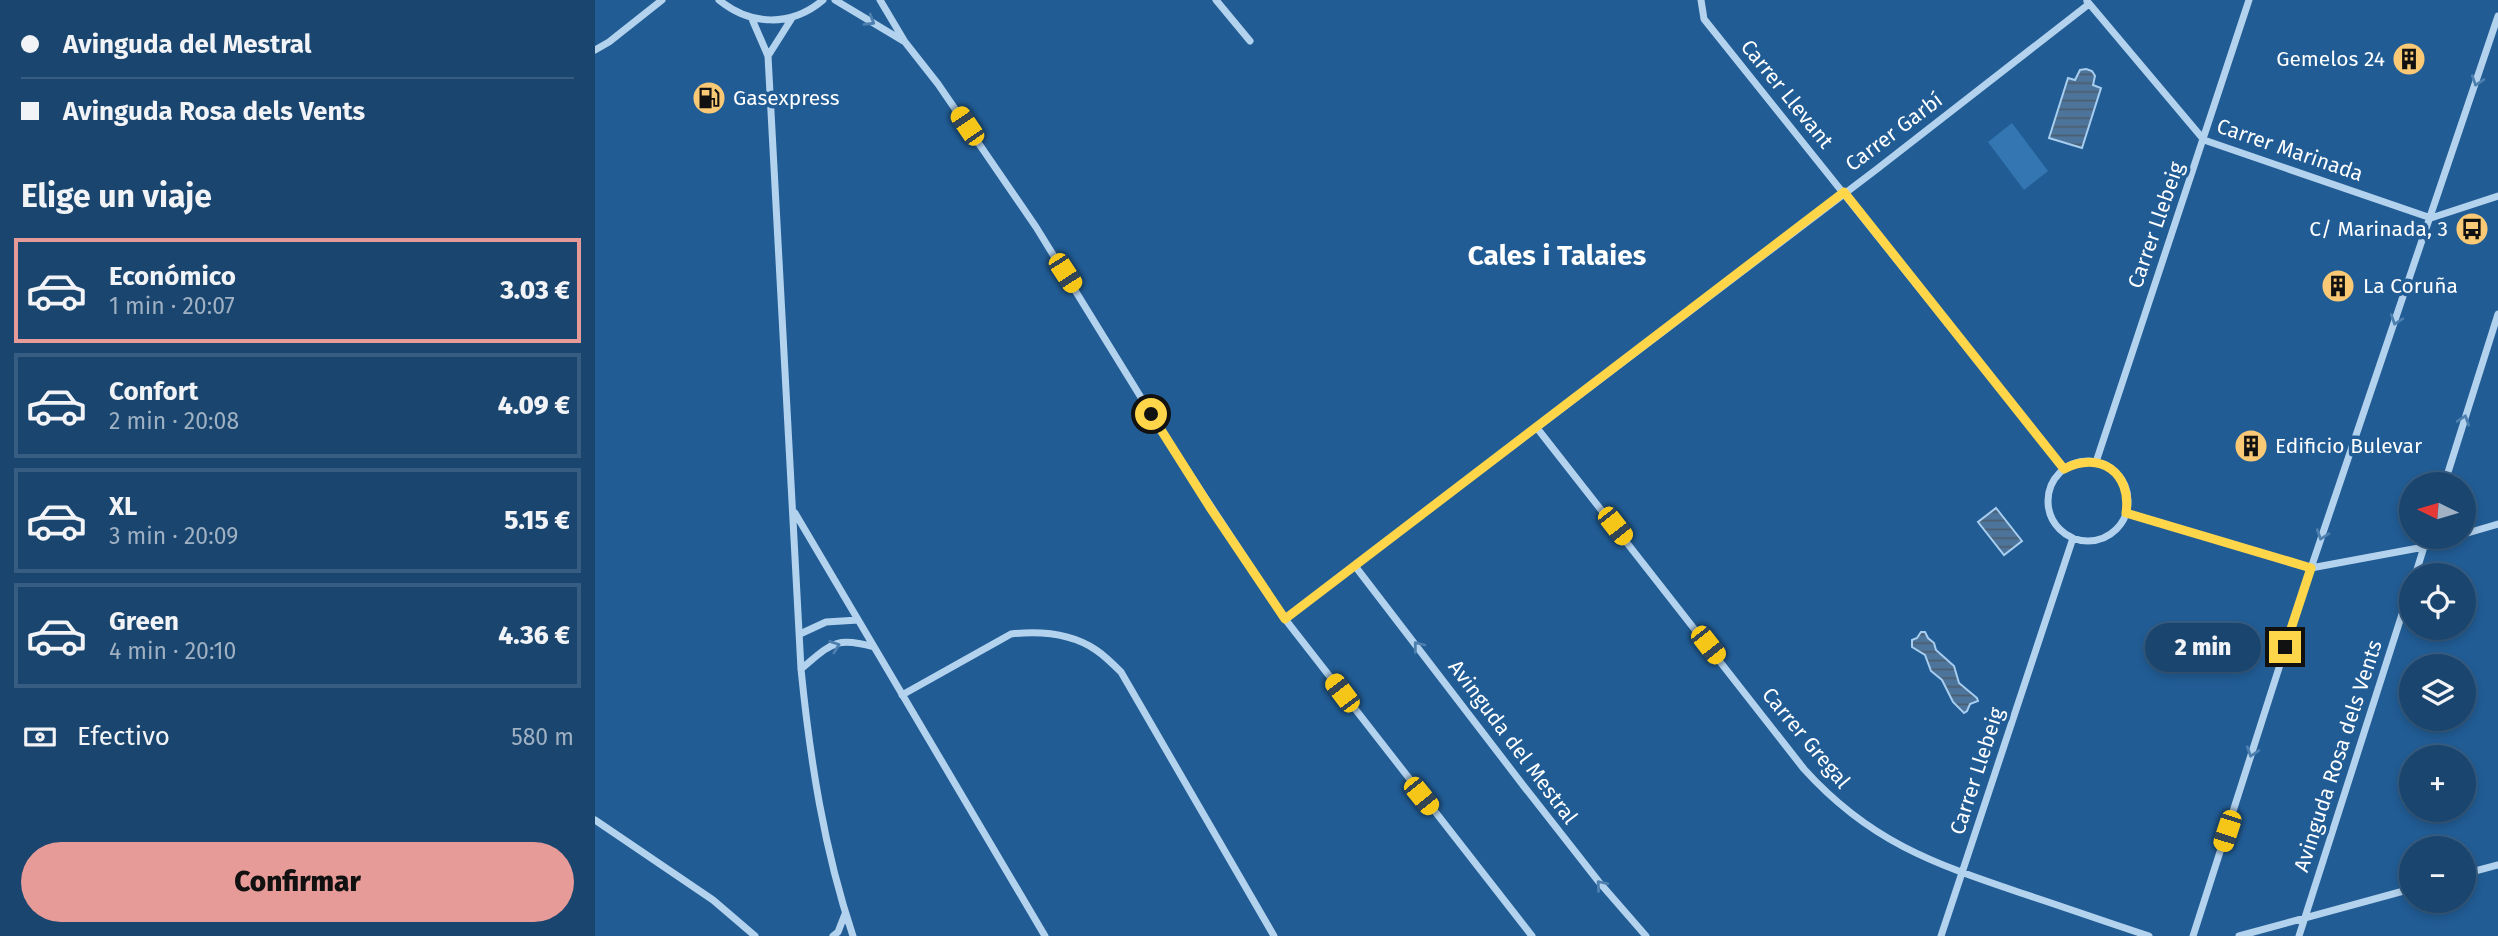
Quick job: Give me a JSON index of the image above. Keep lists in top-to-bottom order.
{
  "streets": {
    "street": [
      "Carrer Llevant",
      "Carrer Garbí",
      "Carrer Marinada",
      "Carrer Llebeig",
      "Carrer Gregal",
      "Avinguda del Mestral",
      "Avinguda Rosa dels Vents"
    ]
  },
  "crossings": [
    ["Carrer Llevant", "Carrer Garbí"],
    ["Carrer Llevant", "Carrer Llebeig"],
    ["Carrer Garbí", "Carrer Marinada"],
    ["Carrer Garbí", "Carrer Gregal"],
    ["Carrer Garbí", "Avinguda del Mestral"],
    ["Carrer Marinada", "Carrer Llebeig"],
    ["Carrer Llebeig", "Carrer Gregal"]
  ],
  "one_way": ["Avinguda del Mestral"],
  "districts": ["Cales i Talaies"],
  "places": {
    "building": ["Gemelos 24", "La Coruña", "Edificio Bulevar"],
    "fuel station": ["Gasexpress"],
    "bus stop": ["C/ Marinada, 3"]
  },
  "north": "left",
  "page": {
    "banner": ["Avinguda del Mestral", "Avinguda Rosa dels Vents"],
    "heading": "Elige un viaje",
    "list": [
      {
        "name": "Económico",
        "note": "1 min · 20:07",
        "value": "3.03 €"
      },
      {
        "name": "Confort",
        "note": "2 min · 20:08",
        "value": "4.09 €"
      },
      {
        "name": "XL",
        "note": "3 min · 20:09",
        "value": "5.15 €"
      },
      {
        "name": "Green",
        "note": "4 min · 20:10",
        "value": "4.36 €"
      }
    ],
    "map_buttons": ["+", "−"],
    "bubble": "2 min",
    "pay": ["Efectivo", "580 m"],
    "buttons": "Confirmar"
  }
}
